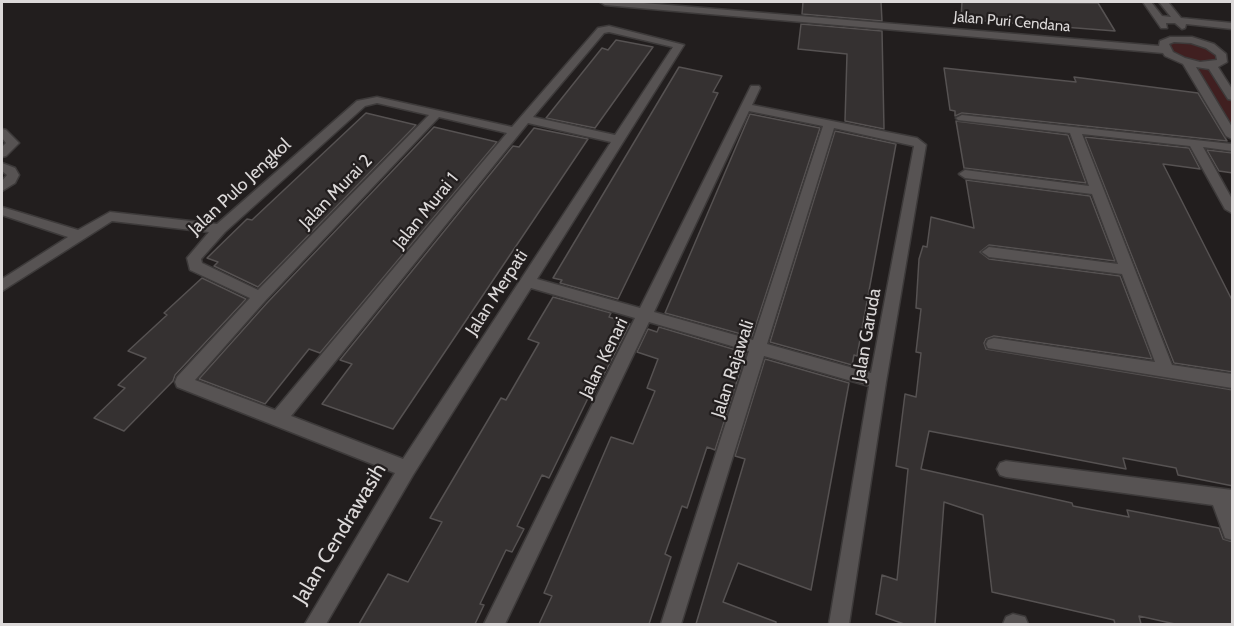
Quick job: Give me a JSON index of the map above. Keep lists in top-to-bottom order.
{
  "streets": {
    "street": [
      "Jalan Puri Cendana",
      "Jalan Pulo Jengkol",
      "Jalan Murai 2",
      "Jalan Murai 1",
      "Jalan Merpati",
      "Jalan Garuda",
      "Jalan Kenari",
      "Jalan Rajawali",
      "Jalan Cendrawasih"
    ]
  },
  "crossings": [
    ["Jalan Pulo Jengkol", "Jalan Murai 2"],
    ["Jalan Pulo Jengkol", "Jalan Murai 1"],
    ["Jalan Murai 1", "Jalan Merpati"],
    ["Jalan Merpati", "Jalan Cendrawasih"],
    ["Jalan Garuda", "Jalan Rajawali"]
  ]
}
